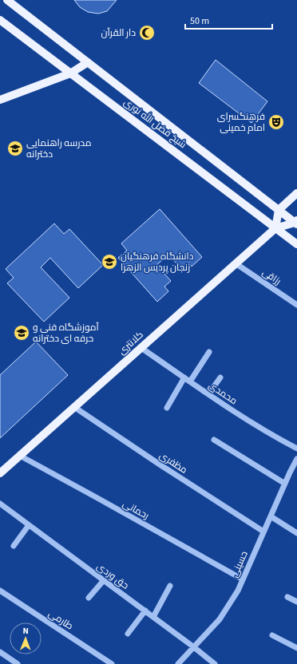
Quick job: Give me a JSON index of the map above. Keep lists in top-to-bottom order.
{
  "streets": {
    "main road": ["شیخ فضل الله نوری", "کلانتری"],
    "street": [
      "رزاقی",
      "محمدی",
      "مظفری",
      "رحمانی",
      "حسینی",
      "حق وردی",
      "طارمی"
    ]
  },
  "crossings": [
    ["شیخ فضل الله نوری", "کلانتری"],
    ["رزاقی", "کلانتری"],
    ["کلانتری", "محمدی"],
    ["کلانتری", "مظفری"],
    ["کلانتری", "رحمانی"],
    ["مظفری", "حسینی"],
    ["رحمانی", "حسینی"],
    ["حسینی", "حق وردی"]
  ],
  "places": {
    "mosque": ["دار القرآن"],
    "theatre": ["فرهنگسرای امام خمینی"],
    "school or university": ["مدرسه راهنمایی دخترانه", "دانشگاه فرهنگیان زنجان پردیس الزهرا", "آموزشگاه فنی و حرفه ای دخترانه"]
  },
  "scale_bar": "50 m",
  "north": "top"
}
